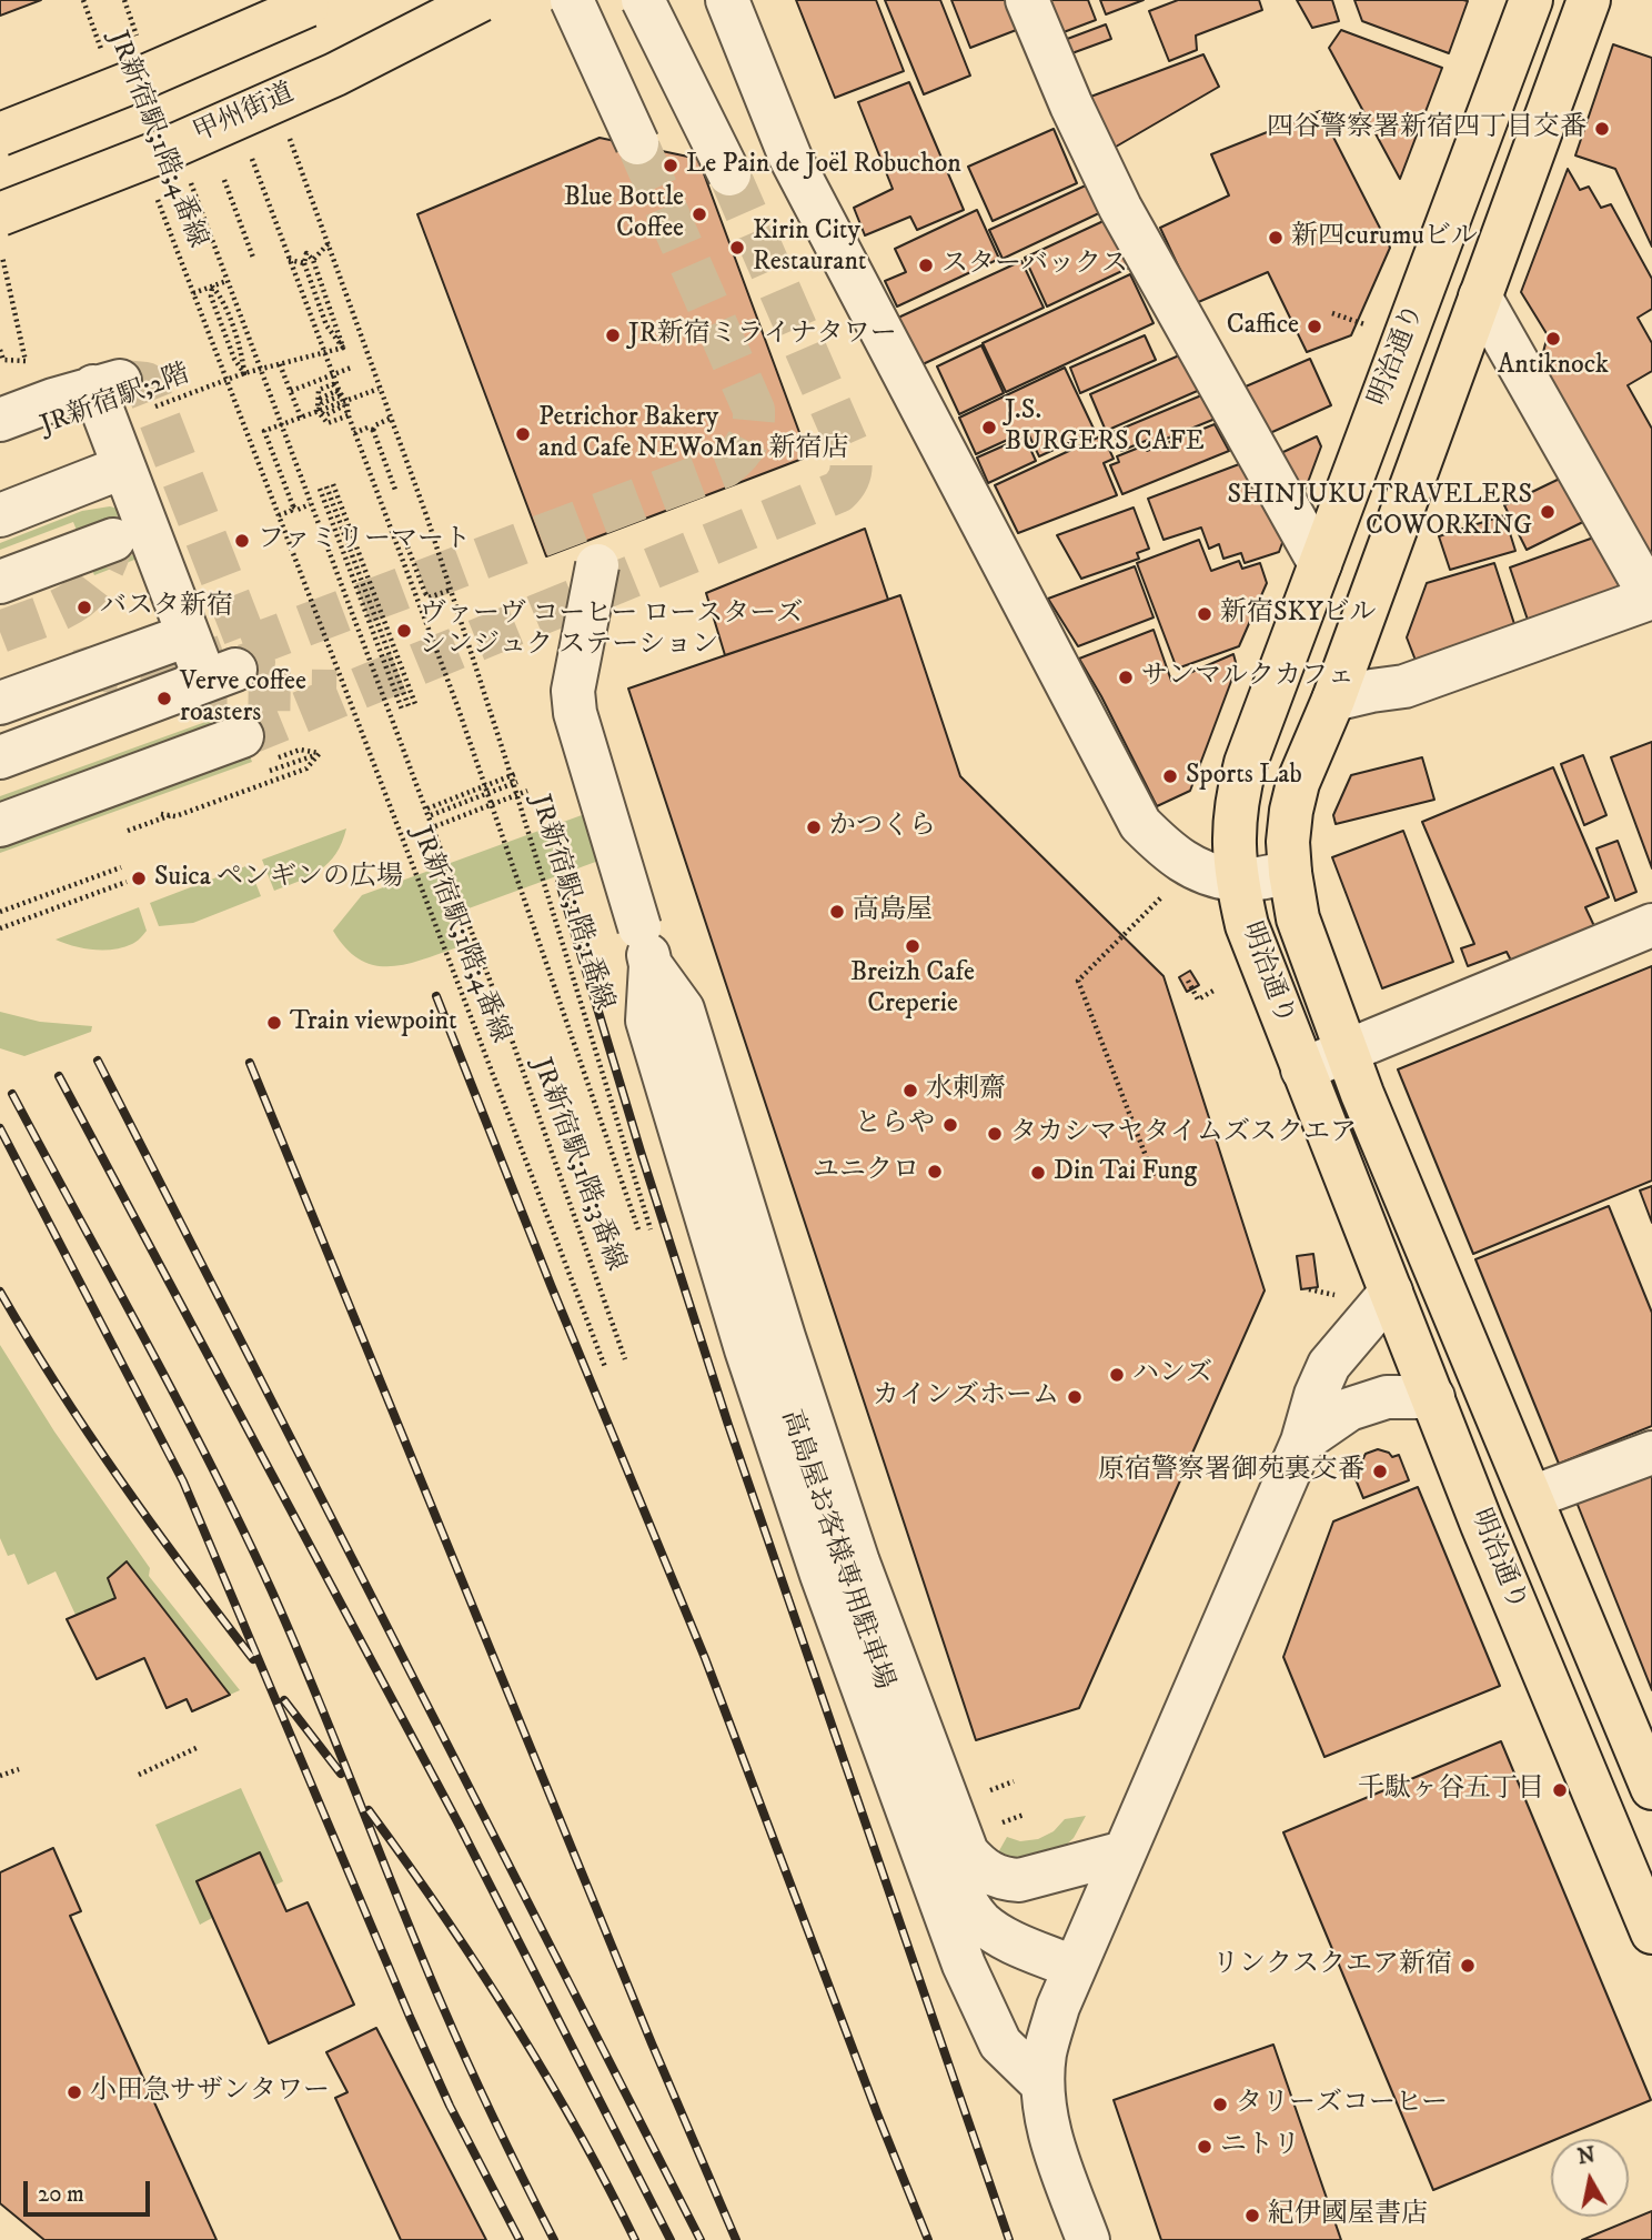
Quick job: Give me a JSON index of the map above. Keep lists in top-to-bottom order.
{
  "streets": {
    "main road": ["甲州街道", "明治通り"],
    "street": ["高島屋お客様専用駐車場"],
    "path": [
      "JR新宿駅;1階;4番線",
      "JR新宿駅;2階",
      "JR新宿駅;1階;1番線",
      "JR新宿駅;1階;3番線"
    ]
  },
  "places": [
    "四谷警察署新宿四丁目交番",
    "Le Pain de Joël Robuchon",
    "Blue Bottle Coffee",
    "新四curumuビル",
    "Kirin City Restaurant",
    "スターバックス",
    "Caffice",
    "JR新宿ミライナタワー",
    "Antiknock",
    "J.S. BURGERS CAFE",
    "Petrichor Bakery and Cafe NEWoMan 新宿店",
    "SHINJUKU TRAVELERS COWORKING",
    "ファミリーマート",
    "バスタ新宿",
    "新宿SKYビル",
    "ヴァーヴ コーヒー ロースターズ シンジュク ステーション",
    "サンマルクカフェ",
    "Verve coffee roasters",
    "Sports Lab",
    "かつくら",
    "Suica ペンギンの広場",
    "高島屋",
    "Breizh Cafe Creperie",
    "Train viewpoint",
    "水刺齋",
    "とらや",
    "タカシマヤタイムズスクエア",
    "ユニクロ",
    "Din Tai Fung",
    "ハンズ",
    "カインズホーム",
    "原宿警察署御苑裏交番",
    "千駄ヶ谷五丁目",
    "リンクスクエア新宿",
    "小田急サザンタワー",
    "タリーズコーヒー",
    "ニトリ",
    "紀伊國屋書店"
  ],
  "scale_bar": "20 m",
  "north": "top"
}
